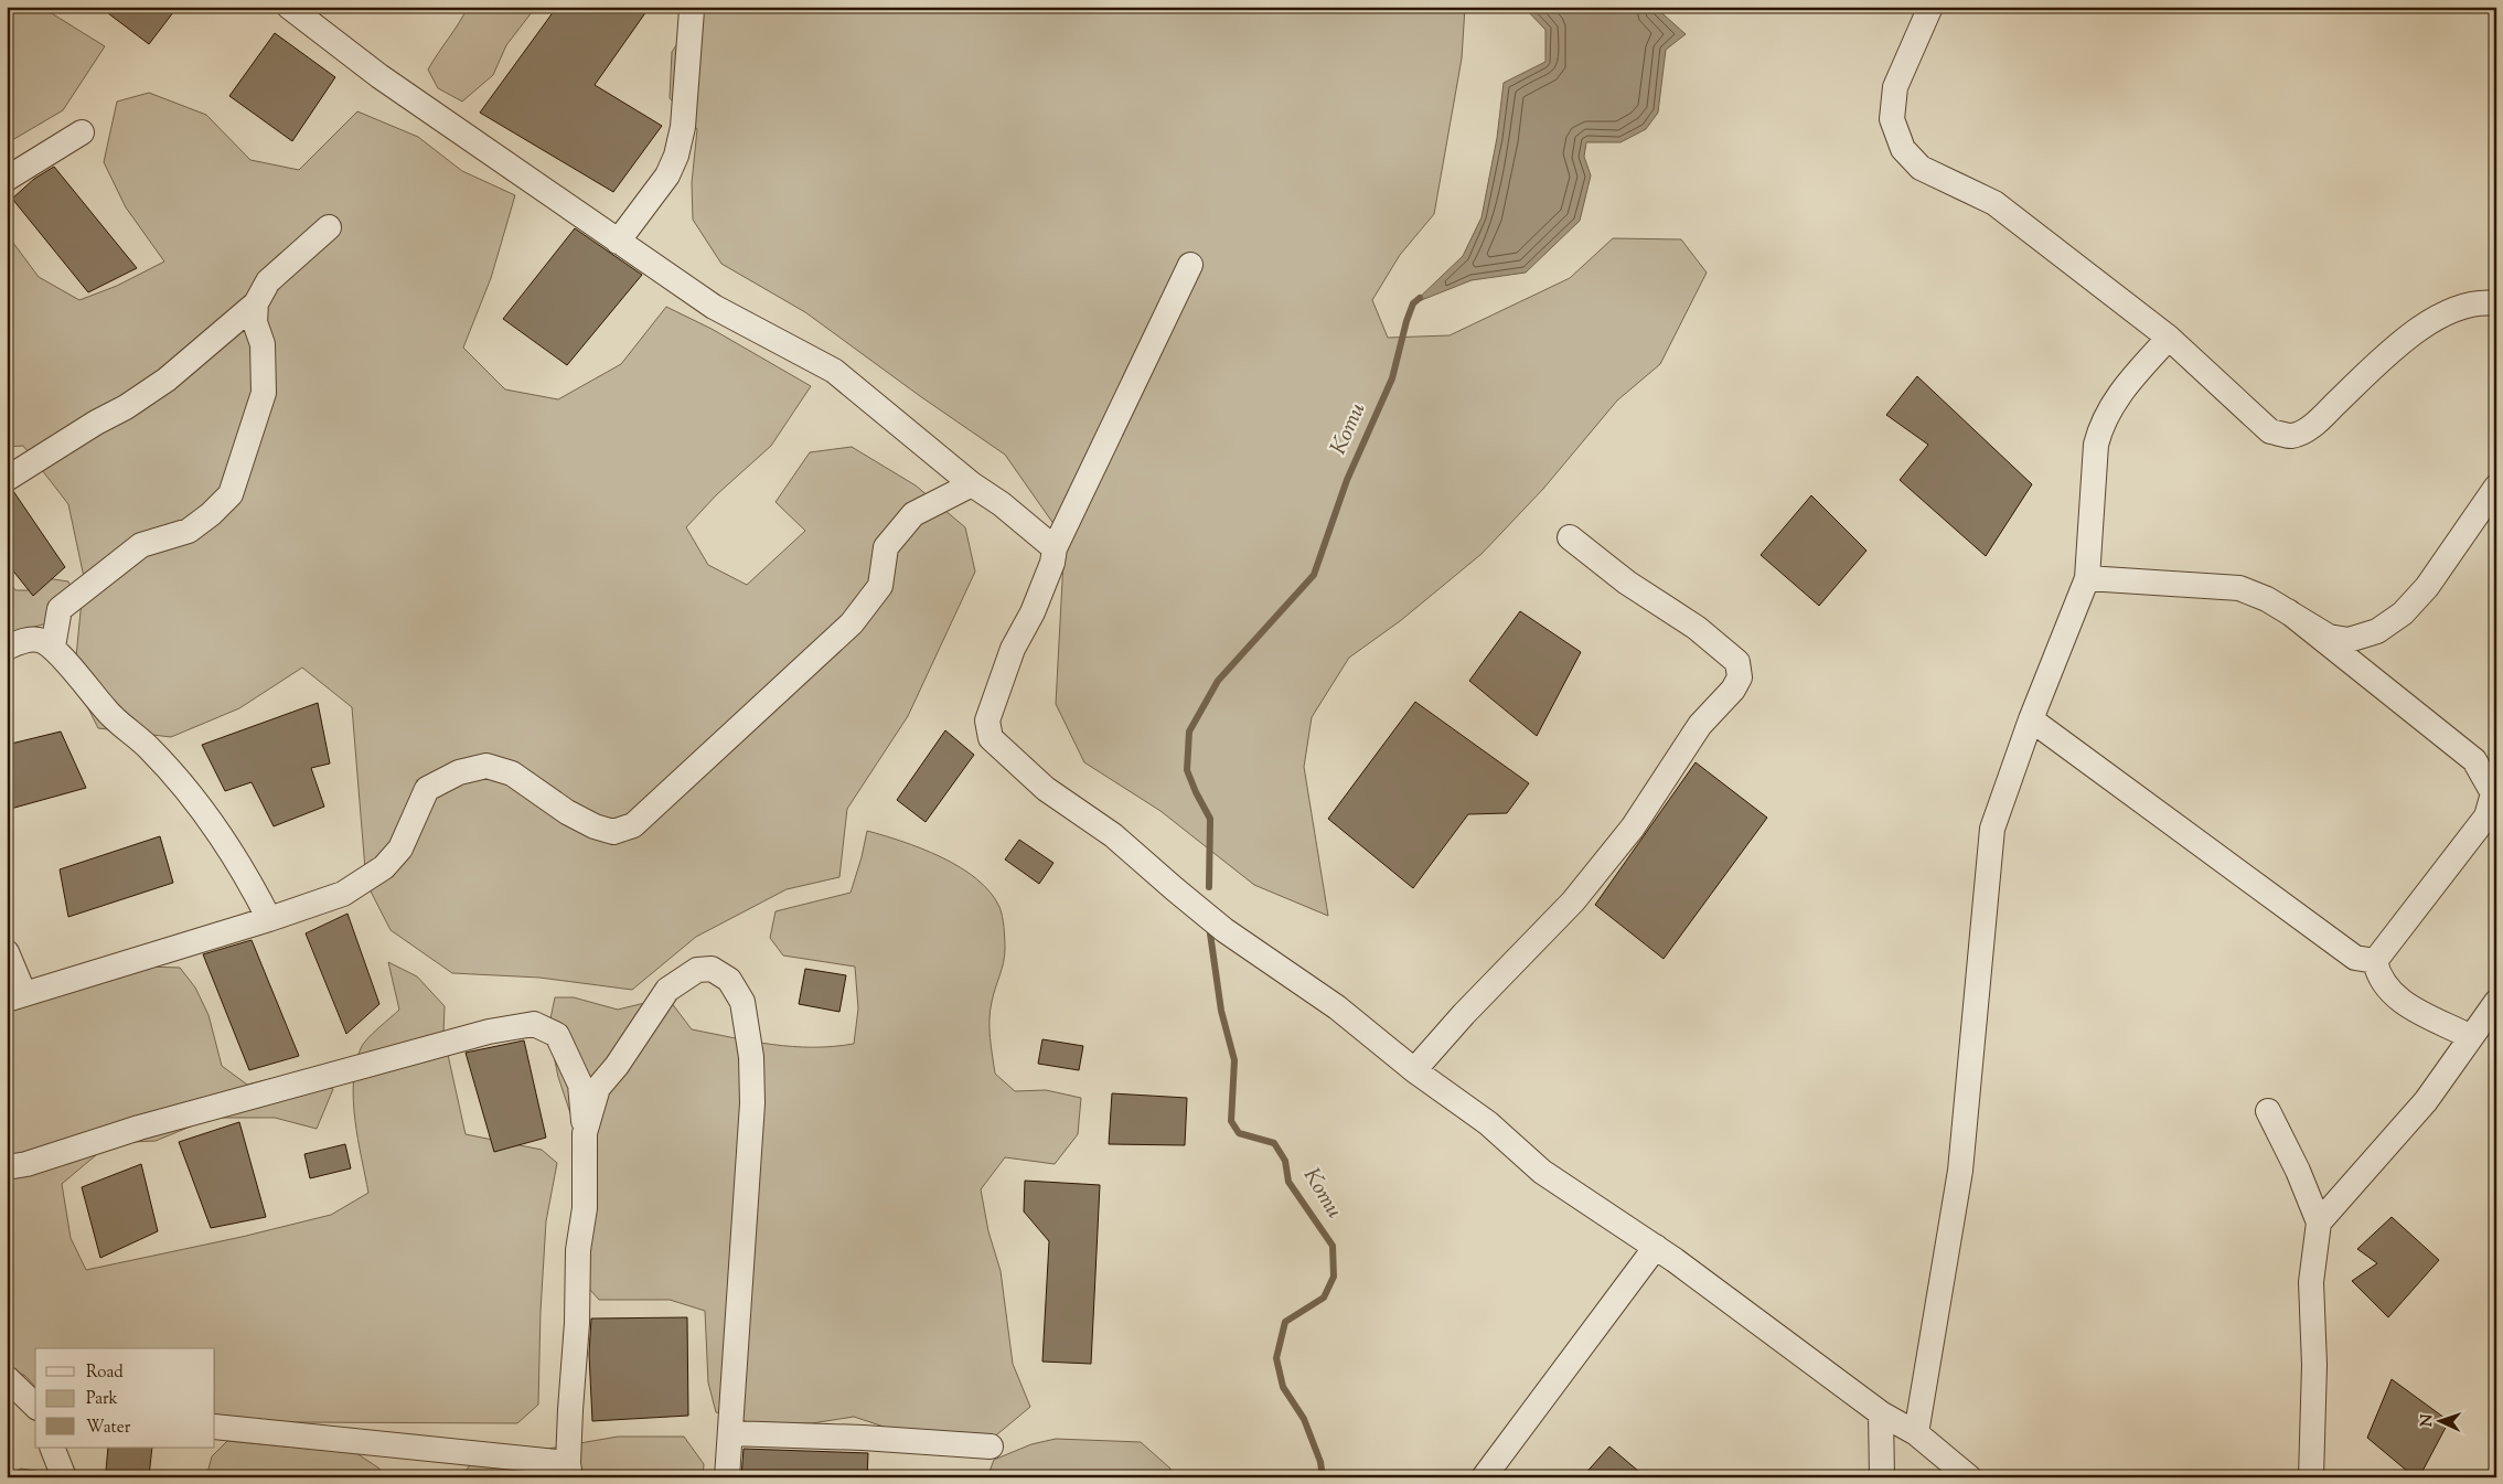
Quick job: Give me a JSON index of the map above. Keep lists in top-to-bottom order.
{
  "water": ["Komu"],
  "legend": ["Road", "Park", "Water"],
  "north": "left"
}
